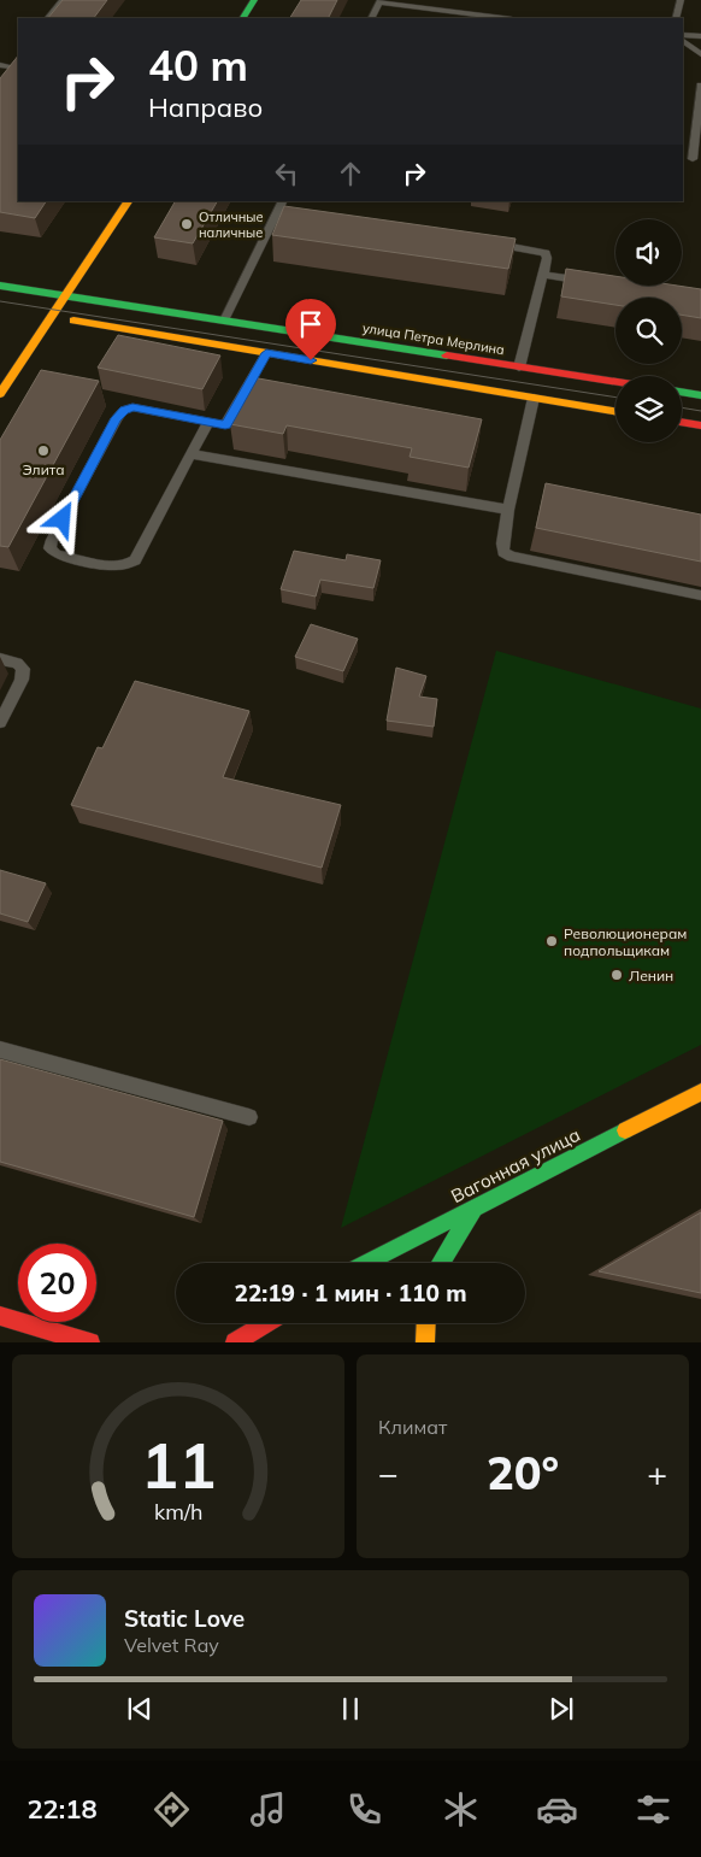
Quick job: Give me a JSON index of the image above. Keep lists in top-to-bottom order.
{
  "streets": {
    "main road": ["улица Петра Мерлина", "Вагонная улица"]
  },
  "places": [
    "Отличные наличные",
    "Элита",
    "Революционерам подпольщикам",
    "Ленин"
  ],
  "page": {
    "turn": ["40 m", "Направо"],
    "limit": "20",
    "trip": "22:19 · 1 мин · 110 m",
    "tile": "Климат",
    "heat": ["−", "20°", "+"],
    "song": ["Static Love", "Velvet Ray"],
    "tabs": "22:18",
    "gauge": ["11", "km/h"]
  }
}
